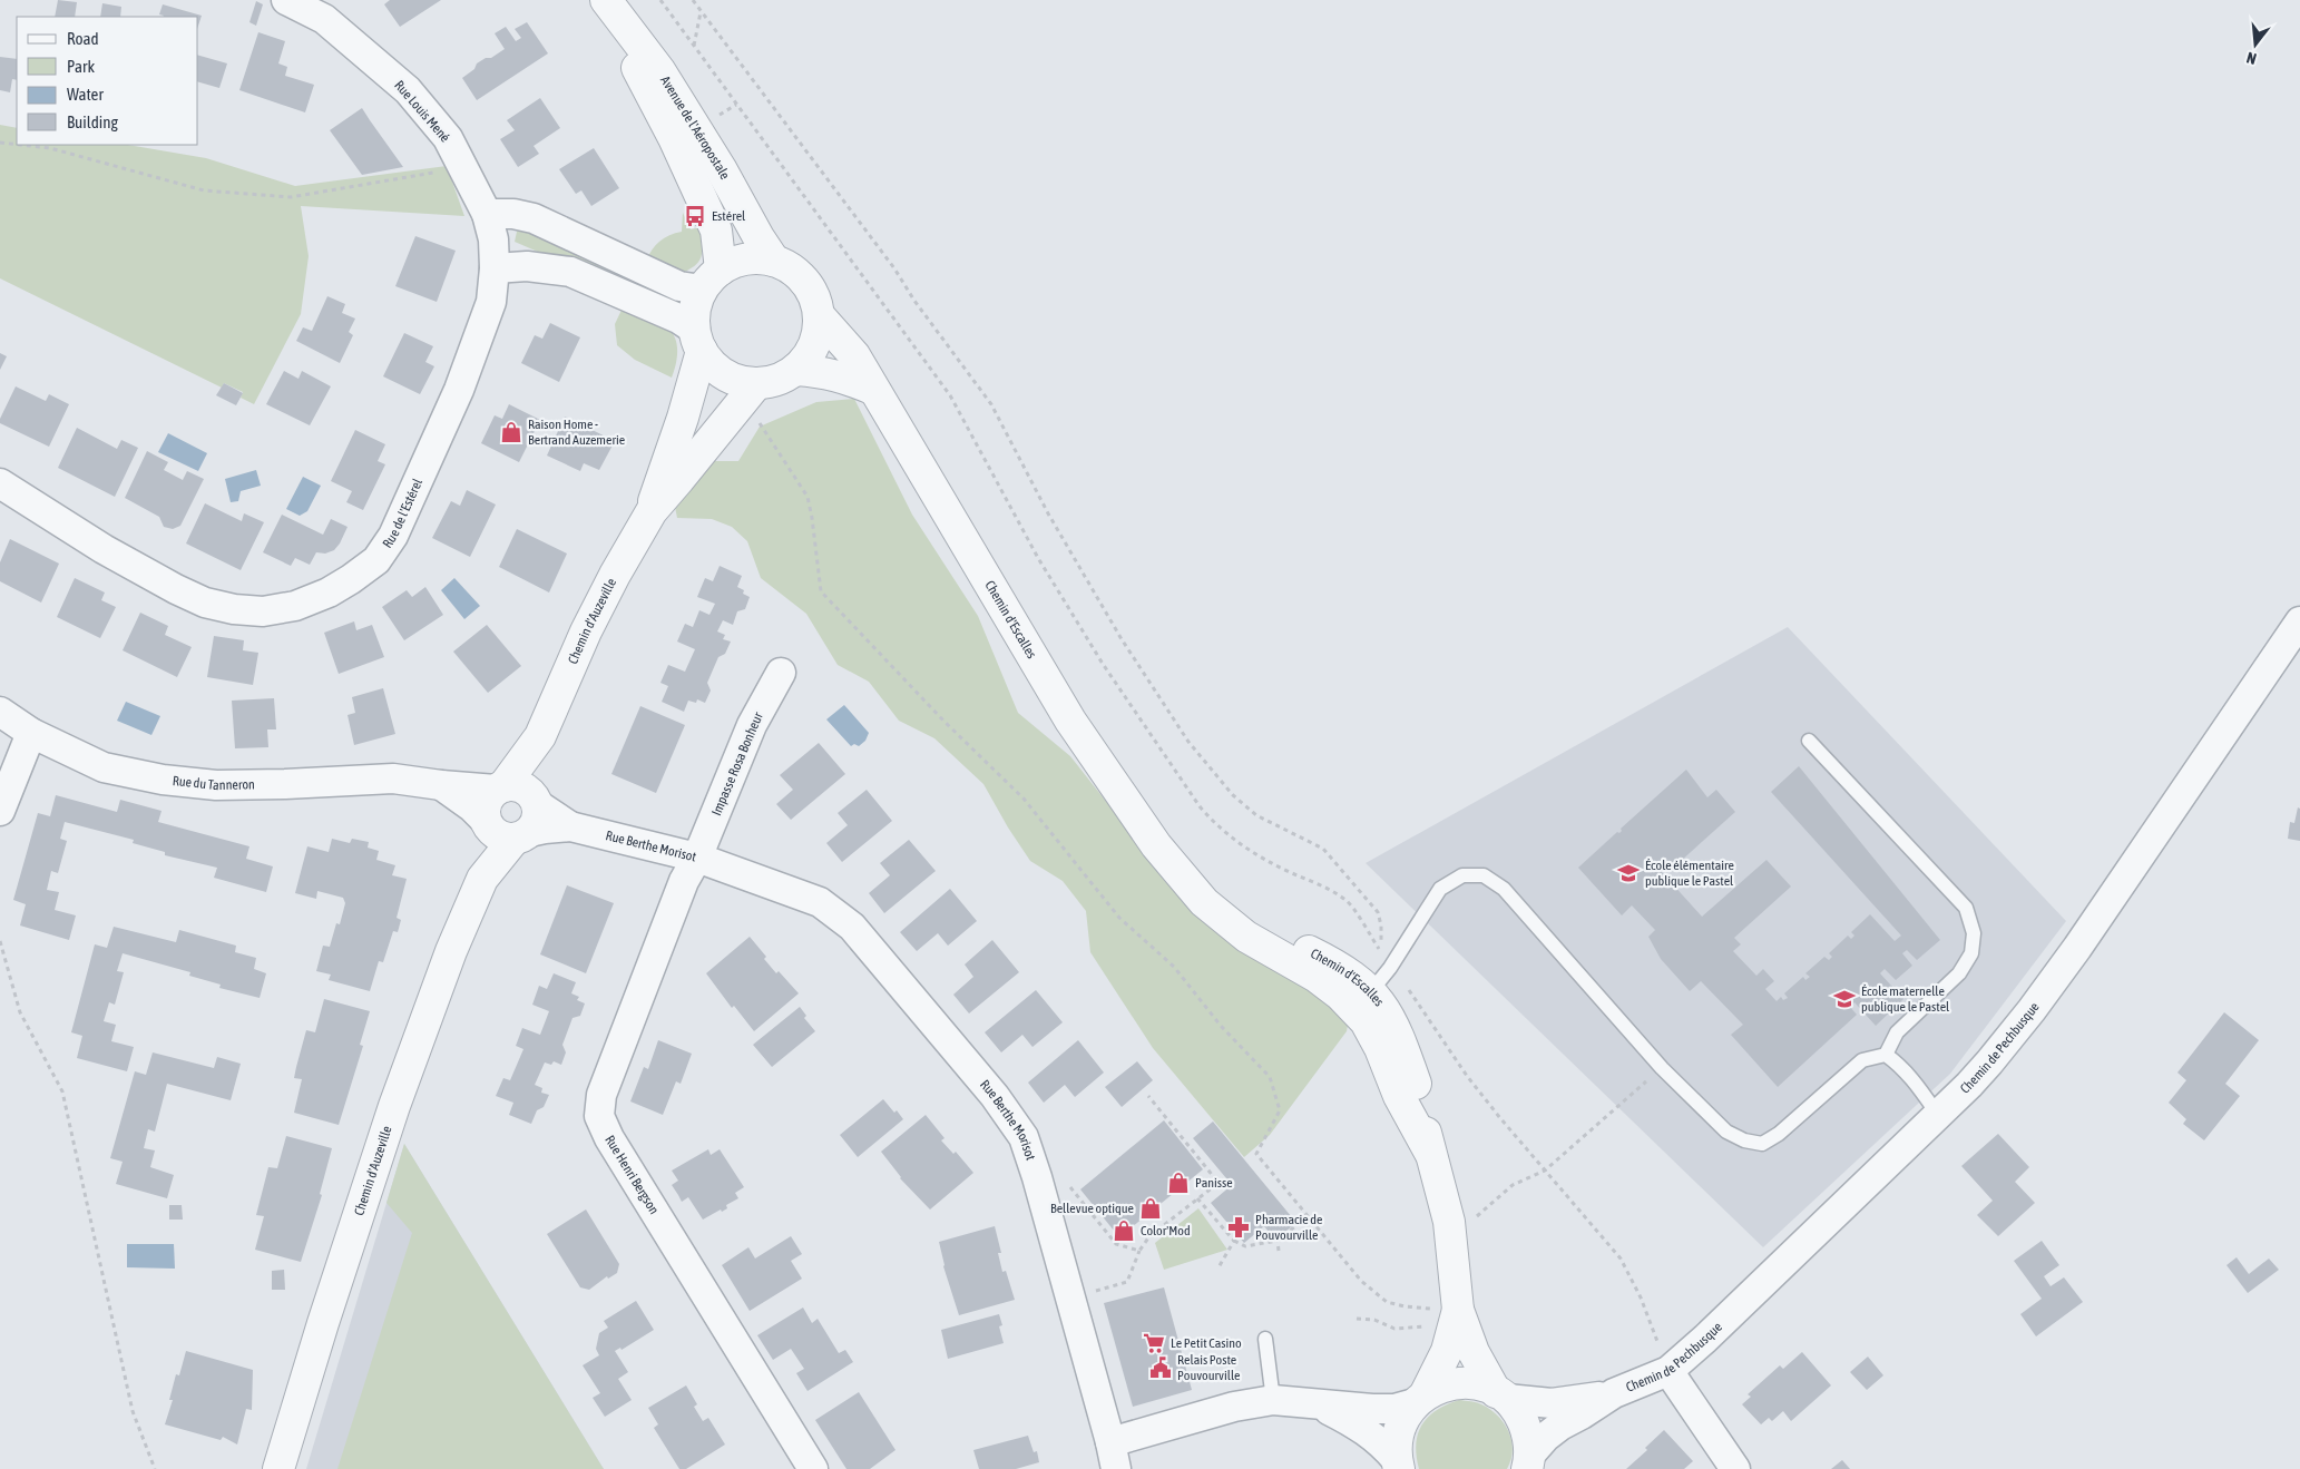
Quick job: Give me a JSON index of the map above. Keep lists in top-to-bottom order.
{
  "streets": {
    "street": [
      "Rue Louis Mené",
      "Avenue de l'Aéropostale",
      "Rue de l'Estérel",
      "Chemin d'Escalles",
      "Chemin d'Auzeville",
      "Impasse Rosa Bonheur",
      "Rue du Tanneron",
      "Rue Berthe Morisot",
      "Chemin de Pechbusque",
      "Rue Henri Bergson"
    ]
  },
  "crossings": [
    ["Rue Louis Mené", "Rue de l'Estérel"],
    ["Avenue de l'Aéropostale", "Chemin d'Escalles"],
    ["Avenue de l'Aéropostale", "Chemin d'Auzeville"],
    ["Chemin d'Escalles", "Chemin d'Auzeville"],
    ["Chemin d'Escalles", "Rue Berthe Morisot"],
    ["Chemin d'Escalles", "Chemin de Pechbusque"],
    ["Chemin d'Auzeville", "Rue du Tanneron"],
    ["Chemin d'Auzeville", "Rue Berthe Morisot"],
    ["Impasse Rosa Bonheur", "Rue Berthe Morisot"],
    ["Impasse Rosa Bonheur", "Rue Henri Bergson"],
    ["Rue du Tanneron", "Rue Berthe Morisot"],
    ["Rue Berthe Morisot", "Rue Henri Bergson"]
  ],
  "places": {
    "bus stop": ["Estérel"],
    "shop": [
      "Raison Home - Bertrand Auzemerie",
      "Panisse",
      "Bellevue optique",
      "Color'Mod"
    ],
    "school or university": ["École élémentaire publique le Pastel", "École maternelle publique le Pastel"],
    "pharmacy": ["Pharmacie de Pouvourville"],
    "supermarket": ["Le Petit Casino"],
    "public building": ["Relais Poste Pouvourville"]
  },
  "legend": [
    "Road",
    "Park",
    "Water",
    "Building"
  ],
  "north": "bottom"
}
